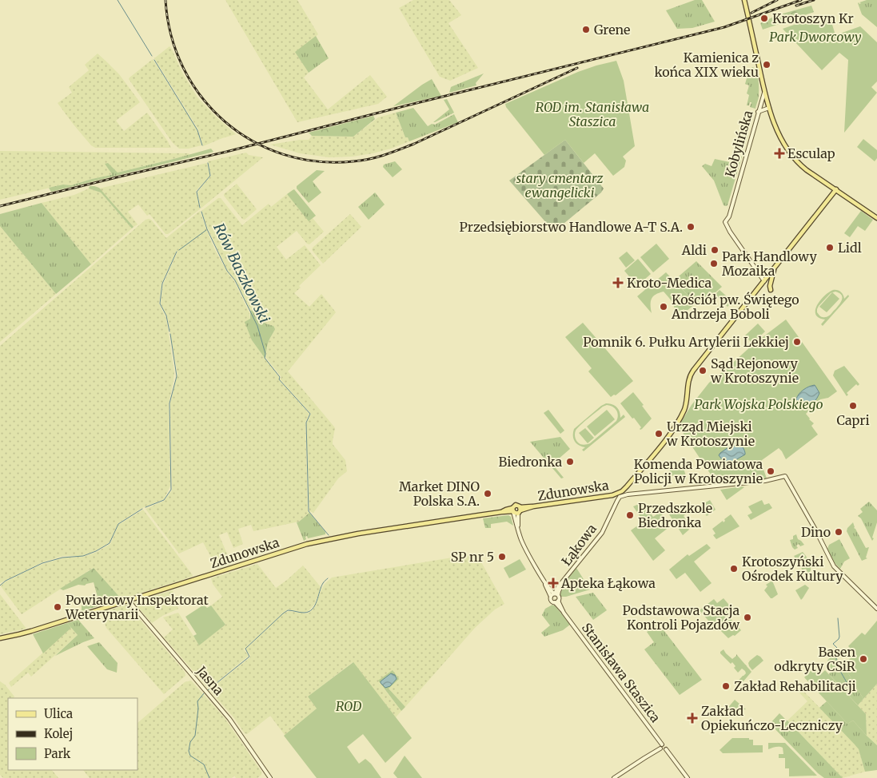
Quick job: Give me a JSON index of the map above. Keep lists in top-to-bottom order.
{
  "streets": {
    "main road": ["Zdunowska"],
    "street": [
      "Kobylińska",
      "Łąkowa",
      "Stanisława Staszica",
      "Jasna"
    ]
  },
  "crossings": [
    ["Kobylińska", "Zdunowska"],
    ["Zdunowska", "Łąkowa"],
    ["Zdunowska", "Jasna"]
  ],
  "water": ["Rów Baszkowski"],
  "parks": [
    "Park Dworcowy",
    "ROD im. Stanisława Staszica",
    "stary cmentarz ewangelicki",
    "Park Wojska Polskiego",
    "ROD"
  ],
  "places": {
    "other": [
      "Krotoszyn Kr",
      "Grene",
      "Kamienica z końca XIX wieku",
      "Przedsiębiorstwo Handlowe A-T S.A.",
      "Lidl",
      "Aldi",
      "Park Handlowy Mozaika",
      "Kościół pw. Świętego Andrzeja Boboli",
      "Pomnik 6. Pułku Artylerii Lekkiej",
      "Sąd Rejonowy w Krotoszynie",
      "Capri",
      "Urząd Miejski w Krotoszynie",
      "Biedronka",
      "Komenda Powiatowa Policji w Krotoszynie",
      "Market DINO Polska S.A.",
      "Przedszkole Biedronka",
      "Dino",
      "SP nr 5",
      "Krotoszyński Ośrodek Kultury",
      "Powiatowy Inspektorat Weterynarii",
      "Podstawowa Stacja Kontroli Pojazdów",
      "Basen odkryty CSiR",
      "Zakład Rehabilitacji"
    ],
    "health": [
      "Esculap",
      "Kroto-Medica",
      "Apteka Łąkowa",
      "Zakład Opiekuńczo-Leczniczy"
    ]
  },
  "legend": ["Ulica", "Kolej", "Park"]
}
